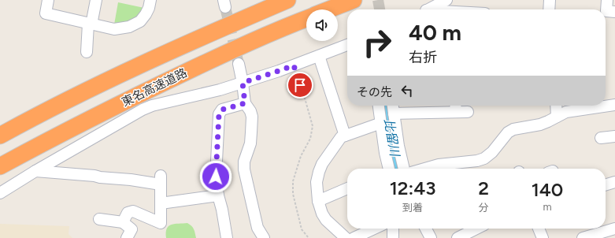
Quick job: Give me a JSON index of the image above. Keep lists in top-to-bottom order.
{
  "streets": {
    "highway": ["東名高速道路"]
  },
  "water": ["比留川"],
  "page": {
    "turn": ["40 m", "右折"],
    "then": "その先",
    "eta": [
      "12:43",
      "到着",
      "2",
      "分",
      "140",
      "m"
    ]
  }
}
